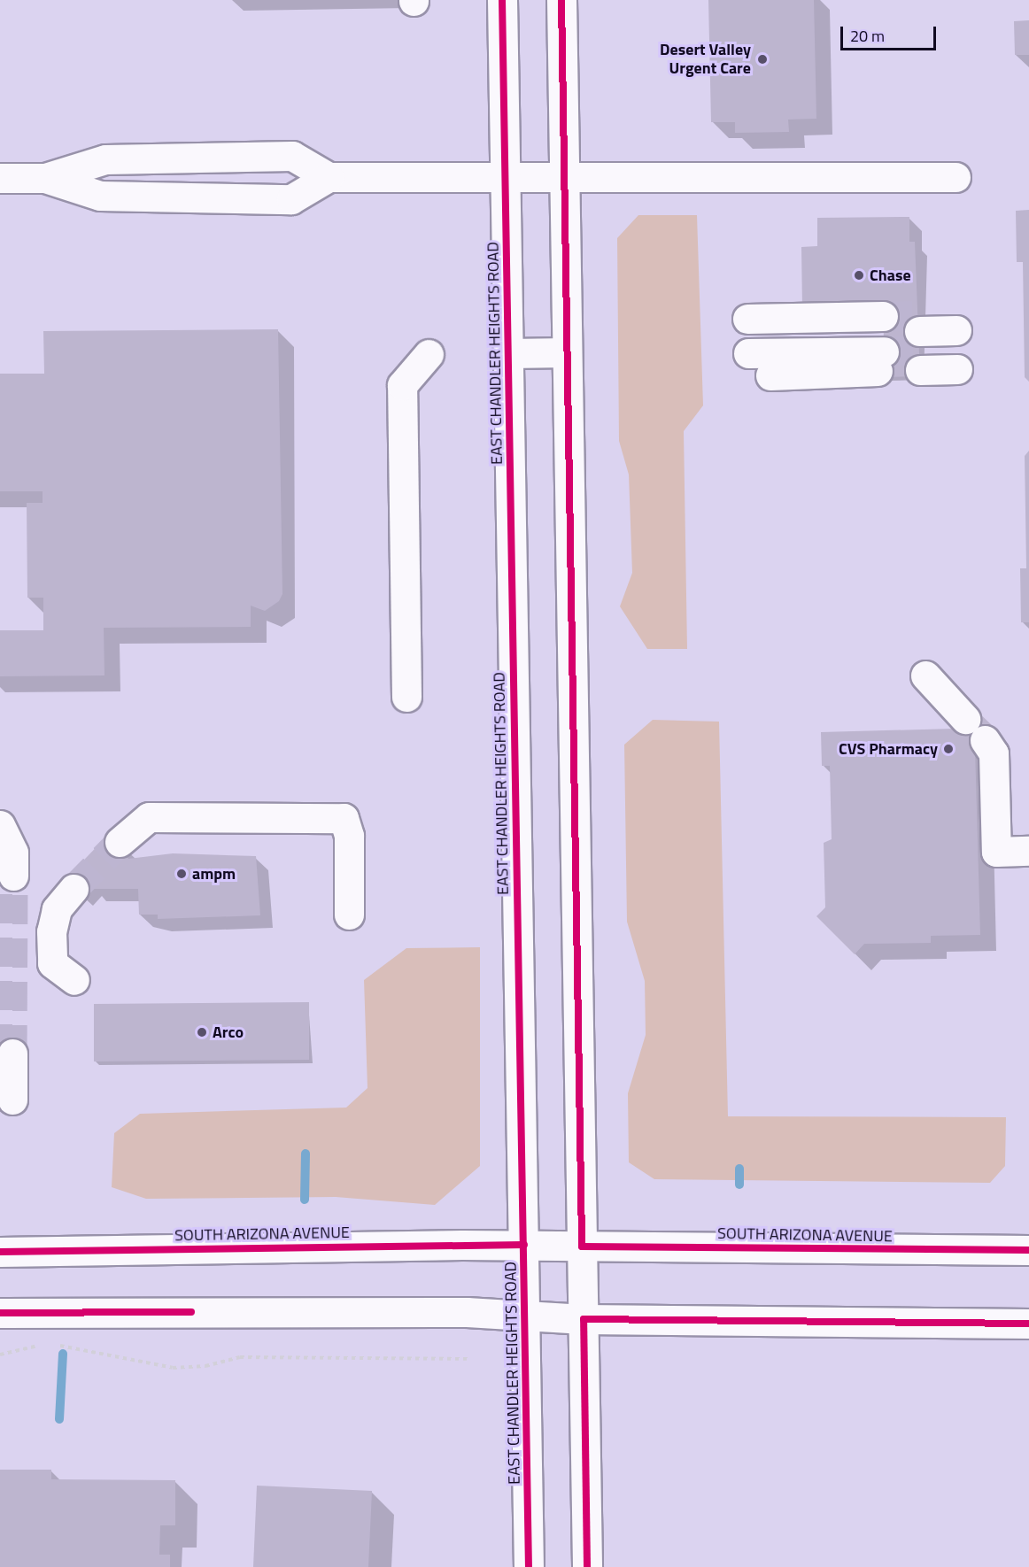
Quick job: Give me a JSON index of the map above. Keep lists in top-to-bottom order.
{
  "streets": {
    "main road": ["EAST CHANDLER HEIGHTS ROAD", "SOUTH ARIZONA AVENUE"]
  },
  "crossings": [
    ["EAST CHANDLER HEIGHTS ROAD", "SOUTH ARIZONA AVENUE"]
  ],
  "places": [
    "Desert Valley Urgent Care",
    "Chase",
    "CVS Pharmacy",
    "ampm",
    "Arco"
  ],
  "scale_bar": "20 m"
}
